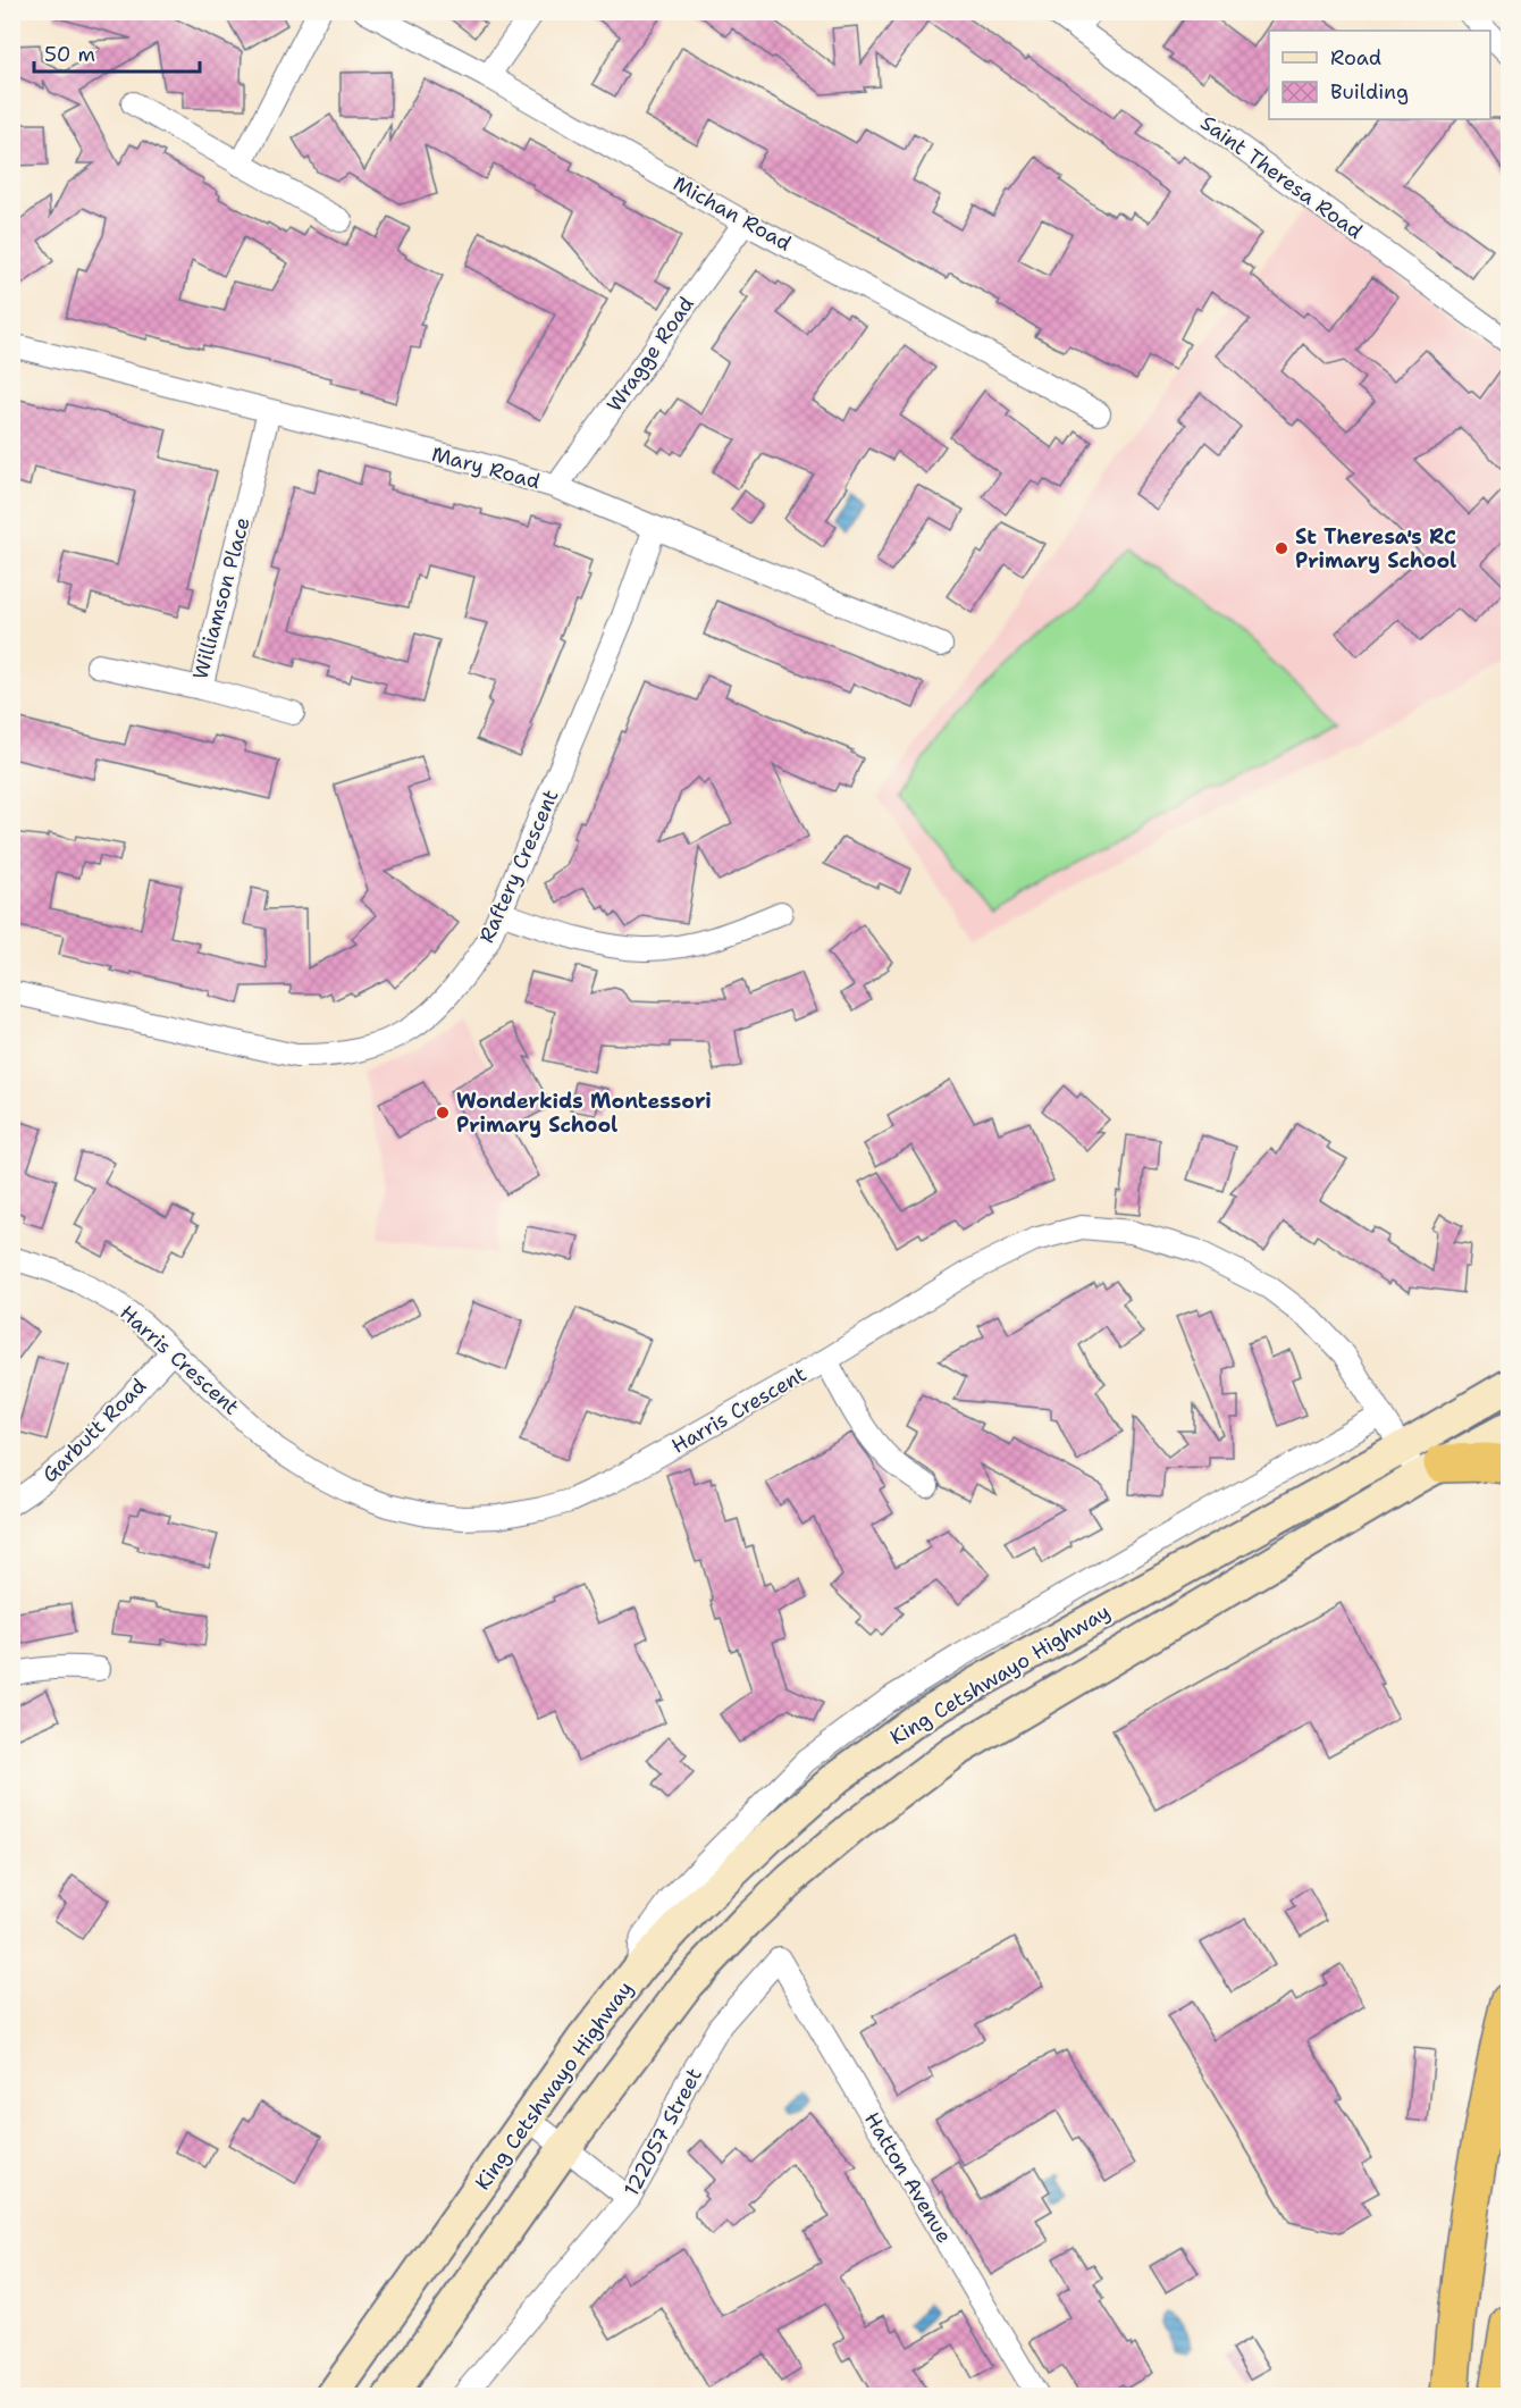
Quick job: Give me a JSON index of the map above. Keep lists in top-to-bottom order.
{
  "streets": {
    "main road": ["King Cetshwayo Highway"],
    "street": [
      "Saint Theresa Road",
      "Michan Road",
      "Wragge Road",
      "Mary Road",
      "Williamson Place",
      "Raftery Crescent",
      "Harris Crescent",
      "Garbutt Road",
      "122057 Street",
      "Hatton Avenue"
    ]
  },
  "crossings": [
    ["Michan Road", "Wragge Road"],
    ["Wragge Road", "Mary Road"],
    ["Mary Road", "Williamson Place"],
    ["Mary Road", "Raftery Crescent"],
    ["Harris Crescent", "Garbutt Road"],
    ["Harris Crescent", "King Cetshwayo Highway"],
    ["122057 Street", "Hatton Avenue"]
  ],
  "places": ["St Theresa's RC Primary School", "Wonderkids Montessori Primary School"],
  "legend": ["Road", "Building"],
  "scale_bar": "50 m"
}
